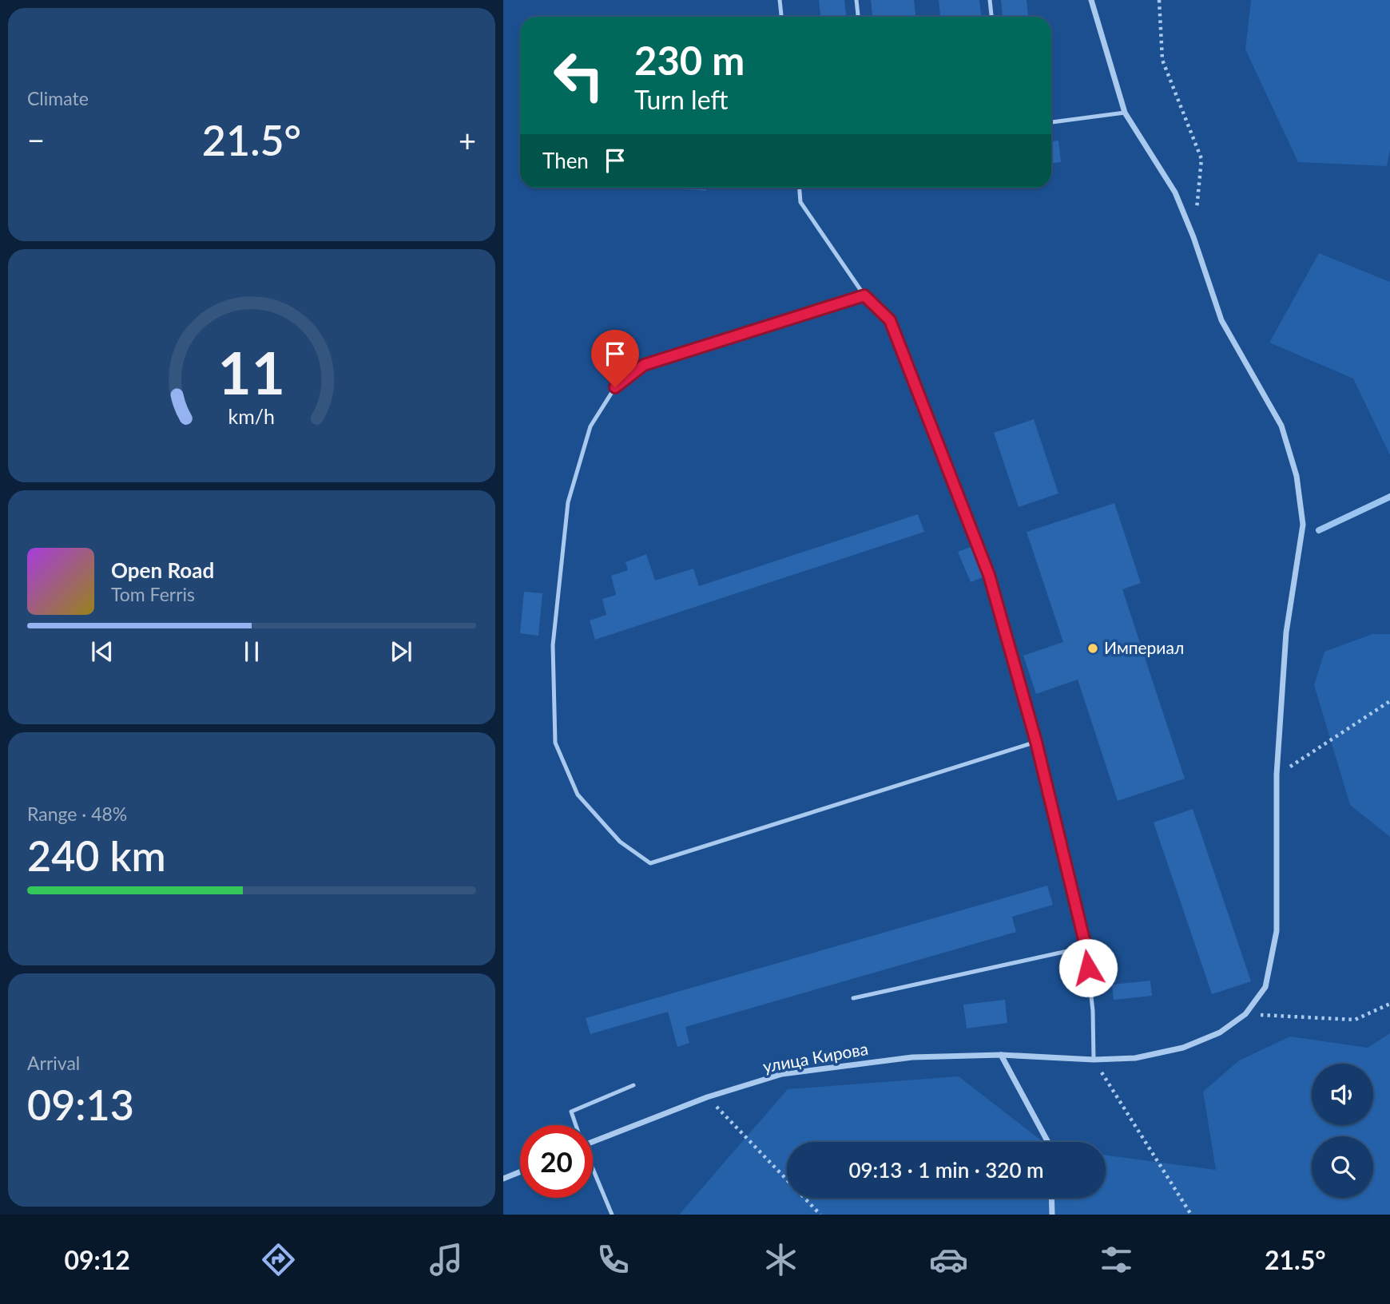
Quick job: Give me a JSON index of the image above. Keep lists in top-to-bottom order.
{
  "streets": {
    "street": ["улица Кирова"]
  },
  "places": ["Империал"],
  "page": {
    "tile": [
      "Climate",
      ["Range · 48%", "240 km"],
      ["Arrival", "09:13"]
    ],
    "turn": ["230 m", "Turn left"],
    "heat": ["−", "21.5°", "+"],
    "then": "Then",
    "song": ["Open Road", "Tom Ferris"],
    "limit": "20",
    "trip": "09:13 · 1 min · 320 m",
    "tabs": ["09:12", "21.5°"],
    "gauge": ["11", "km/h"]
  }
}
